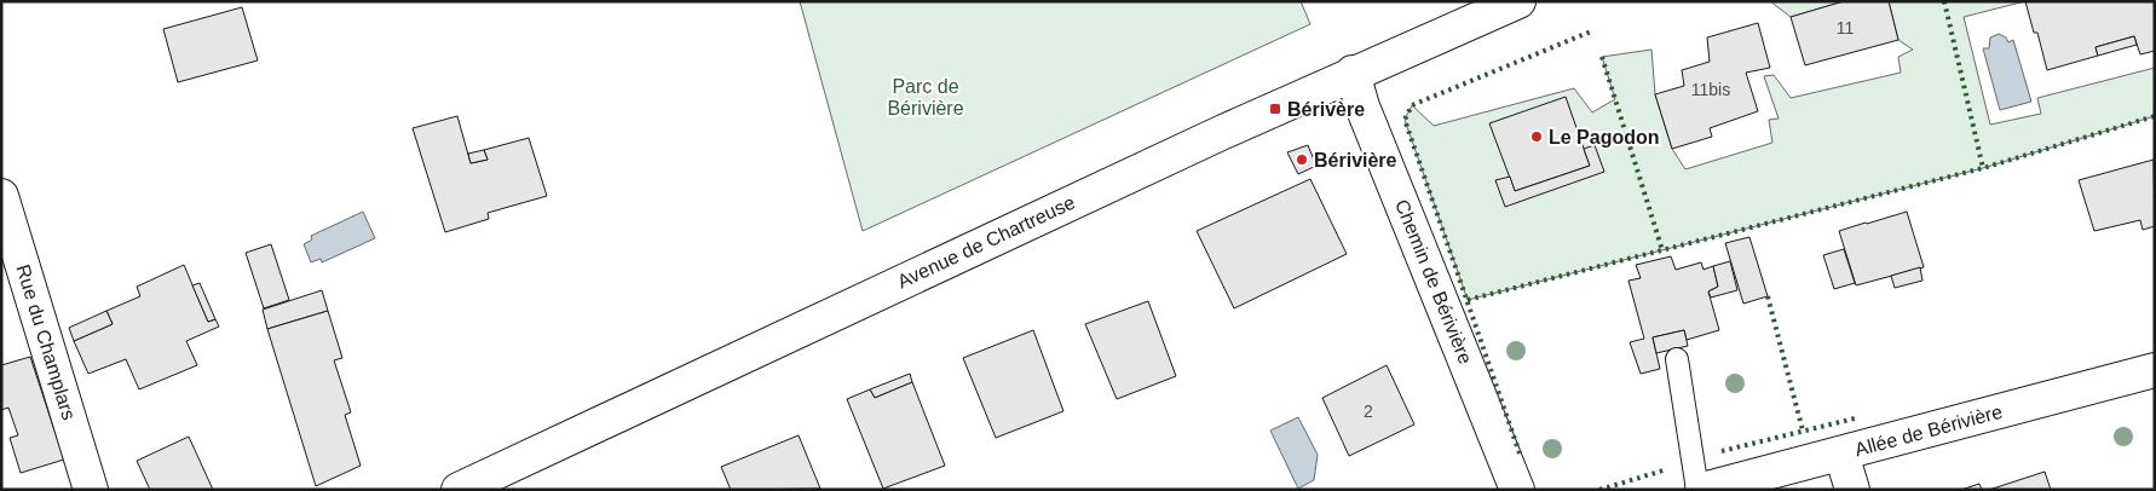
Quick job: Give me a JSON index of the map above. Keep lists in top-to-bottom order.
{
  "streets": {
    "street": [
      "Avenue de Chartreuse",
      "Chemin de Bérivière",
      "Rue du Champlars",
      "Allée de Bérivière"
    ]
  },
  "crossings": [
    ["Avenue de Chartreuse", "Chemin de Bérivière"]
  ],
  "parks": ["Parc de Bérivière"],
  "places": {
    "transit": ["Bérivère"],
    "other": ["Le Pagodon", "Bérivière"]
  },
  "house_numbers": ["11", "11bis", "2"]
}
